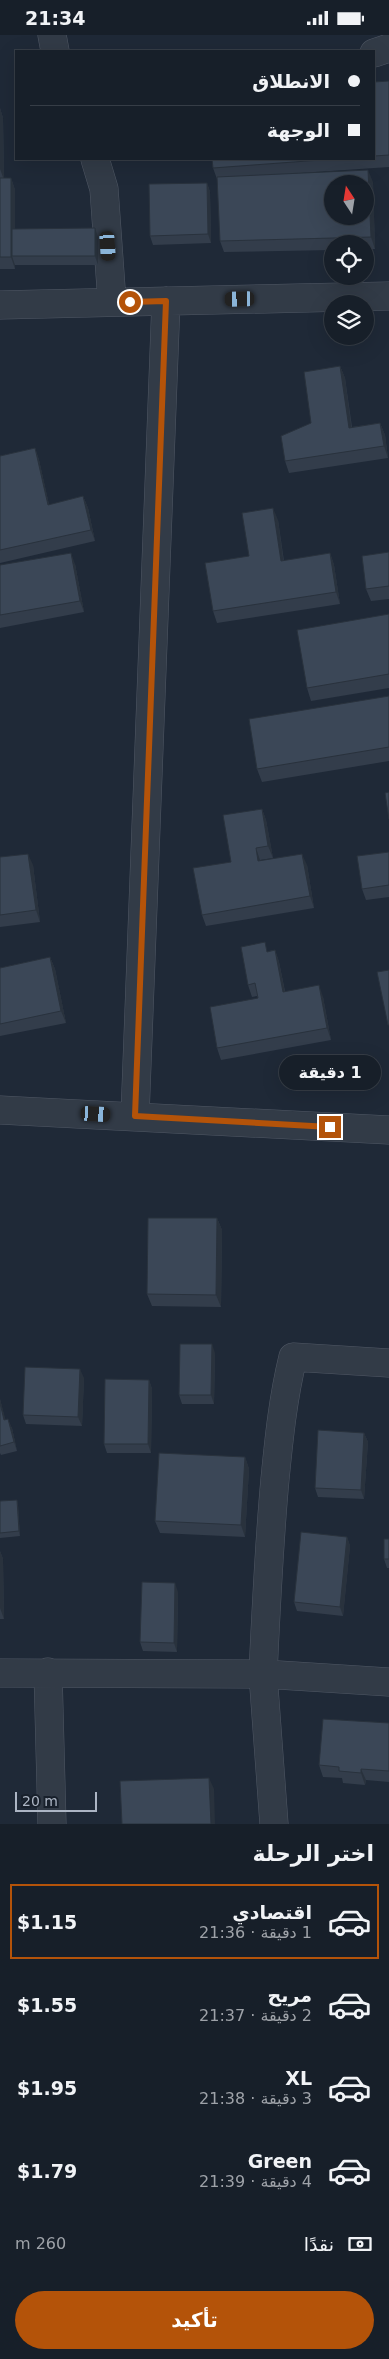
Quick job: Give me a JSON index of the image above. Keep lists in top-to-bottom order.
{
  "scale_bar": "20 m",
  "north": "top",
  "page": {
    "status": "21:34",
    "banner": ["الانطلاق", "الوجهة"],
    "bubble": "1 دقيقة",
    "scale": "20 m",
    "heading": "اختر الرحلة",
    "list": [
      {
        "name": "اقتصادي",
        "note": "1 دقيقة · 21:36",
        "value": "$1.15"
      },
      {
        "name": "مريح",
        "note": "2 دقيقة · 21:37",
        "value": "$1.55"
      },
      {
        "name": "XL",
        "note": "3 دقيقة · 21:38",
        "value": "$1.95"
      },
      {
        "name": "Green",
        "note": "4 دقيقة · 21:39",
        "value": "$1.79"
      }
    ],
    "pay": ["نقدًا", "260 m"],
    "buttons": "تأكيد"
  }
}
